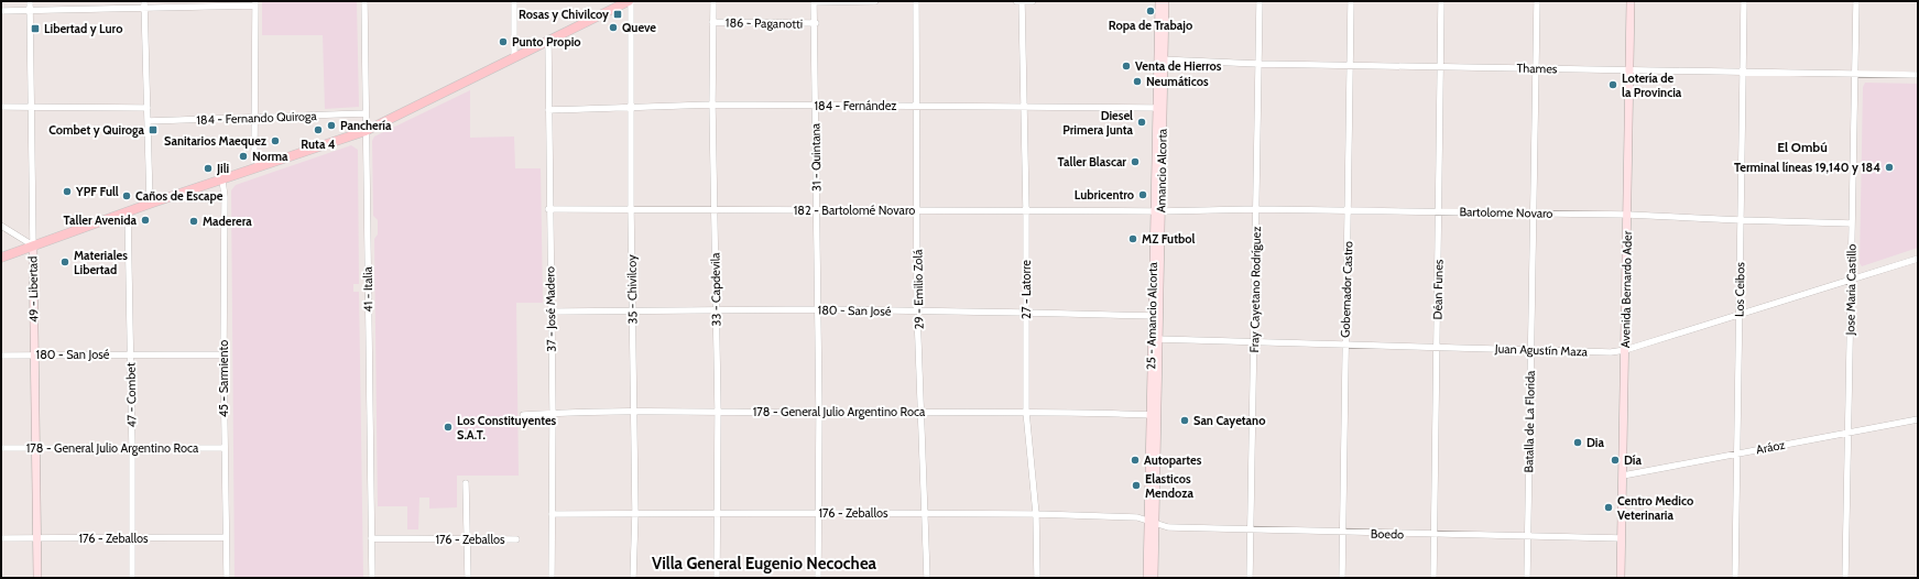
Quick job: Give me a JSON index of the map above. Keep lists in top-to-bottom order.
{
  "streets": {
    "main road": ["49 - Libertad", "Avenida Bernardo Ader", "25 - Amancio Alcorta"],
    "street": [
      "186 - Paganotti",
      "Thames",
      "184 - Fernández",
      "184 - Fernando Quiroga",
      "31 - Quintana",
      "182 - Bartolomé Novaro",
      "Bartolome Novaro",
      "41 - Italia",
      "35 - Chivilcoy",
      "33 - Capdevila",
      "29 - Emilio Zolá",
      "27 - Latorre",
      "Fray Cayetano Rodríguez",
      "Gobernador Castro",
      "Déan Funes",
      "Los Ceibos",
      "Jose Maria Castillo",
      "37 - José Madero",
      "180 - San José",
      "Juan Agustín Maza",
      "45 - Sarmiento",
      "47 - Combet",
      "178 - General Julio Argentino Roca",
      "Batalla de La Florida",
      "Aráoz",
      "176 - Zeballos",
      "Boedo"
    ]
  },
  "crossings": [
    ["186 - Paganotti", "31 - Quintana"],
    ["186 - Paganotti", "33 - Capdevila"],
    ["Thames", "Fray Cayetano Rodríguez"],
    ["Thames", "Gobernador Castro"],
    ["Thames", "Déan Funes"],
    ["Thames", "Avenida Bernardo Ader"],
    ["Thames", "Los Ceibos"],
    ["Thames", "Jose Maria Castillo"],
    ["Thames", "25 - Amancio Alcorta"],
    ["Thames", "Batalla de La Florida"],
    ["184 - Fernández", "31 - Quintana"],
    ["184 - Fernández", "35 - Chivilcoy"],
    ["184 - Fernández", "33 - Capdevila"],
    ["184 - Fernández", "29 - Emilio Zolá"],
    ["184 - Fernández", "27 - Latorre"],
    ["184 - Fernández", "37 - José Madero"],
    ["184 - Fernández", "25 - Amancio Alcorta"],
    ["184 - Fernando Quiroga", "41 - Italia"],
    ["31 - Quintana", "182 - Bartolomé Novaro"],
    ["31 - Quintana", "180 - San José"],
    ["31 - Quintana", "178 - General Julio Argentino Roca"],
    ["31 - Quintana", "176 - Zeballos"],
    ["182 - Bartolomé Novaro", "Bartolome Novaro"],
    ["182 - Bartolomé Novaro", "35 - Chivilcoy"],
    ["182 - Bartolomé Novaro", "33 - Capdevila"],
    ["182 - Bartolomé Novaro", "29 - Emilio Zolá"],
    ["182 - Bartolomé Novaro", "27 - Latorre"],
    ["182 - Bartolomé Novaro", "37 - José Madero"],
    ["182 - Bartolomé Novaro", "25 - Amancio Alcorta"],
    ["Bartolome Novaro", "Fray Cayetano Rodríguez"],
    ["Bartolome Novaro", "Gobernador Castro"],
    ["Bartolome Novaro", "Déan Funes"],
    ["Bartolome Novaro", "Avenida Bernardo Ader"],
    ["Bartolome Novaro", "Los Ceibos"],
    ["Bartolome Novaro", "Jose Maria Castillo"],
    ["Bartolome Novaro", "25 - Amancio Alcorta"],
    ["Bartolome Novaro", "Batalla de La Florida"],
    ["49 - Libertad", "180 - San José"],
    ["49 - Libertad", "178 - General Julio Argentino Roca"],
    ["49 - Libertad", "176 - Zeballos"],
    ["41 - Italia", "176 - Zeballos"],
    ["35 - Chivilcoy", "180 - San José"],
    ["35 - Chivilcoy", "178 - General Julio Argentino Roca"],
    ["35 - Chivilcoy", "176 - Zeballos"],
    ["33 - Capdevila", "180 - San José"],
    ["33 - Capdevila", "178 - General Julio Argentino Roca"],
    ["33 - Capdevila", "176 - Zeballos"],
    ["29 - Emilio Zolá", "180 - San José"],
    ["29 - Emilio Zolá", "178 - General Julio Argentino Roca"],
    ["29 - Emilio Zolá", "176 - Zeballos"],
    ["27 - Latorre", "180 - San José"],
    ["27 - Latorre", "178 - General Julio Argentino Roca"],
    ["27 - Latorre", "176 - Zeballos"],
    ["Fray Cayetano Rodríguez", "Juan Agustín Maza"],
    ["Fray Cayetano Rodríguez", "Boedo"],
    ["Gobernador Castro", "Juan Agustín Maza"],
    ["Gobernador Castro", "Boedo"],
    ["Déan Funes", "Juan Agustín Maza"],
    ["Déan Funes", "Boedo"],
    ["Avenida Bernardo Ader", "Juan Agustín Maza"],
    ["Avenida Bernardo Ader", "Aráoz"],
    ["Avenida Bernardo Ader", "Boedo"],
    ["Los Ceibos", "Juan Agustín Maza"],
    ["Los Ceibos", "Aráoz"],
    ["Jose Maria Castillo", "Juan Agustín Maza"],
    ["Jose Maria Castillo", "Aráoz"],
    ["37 - José Madero", "180 - San José"],
    ["37 - José Madero", "178 - General Julio Argentino Roca"],
    ["37 - José Madero", "176 - Zeballos"],
    ["180 - San José", "25 - Amancio Alcorta"],
    ["180 - San José", "45 - Sarmiento"],
    ["180 - San José", "47 - Combet"],
    ["Juan Agustín Maza", "Batalla de La Florida"],
    ["45 - Sarmiento", "178 - General Julio Argentino Roca"],
    ["45 - Sarmiento", "176 - Zeballos"],
    ["47 - Combet", "178 - General Julio Argentino Roca"],
    ["47 - Combet", "176 - Zeballos"],
    ["Batalla de La Florida", "Boedo"],
    ["176 - Zeballos", "Boedo"]
  ],
  "districts": ["El Ombú", "Villa General Eugenio Necochea"],
  "places": {
    "other": [
      "Ropa de Trabajo",
      "Queve",
      "Punto Propio",
      "Venta de Hierros",
      "Neumáticos",
      "Lotería de la Provincia",
      "Diesel Primera Junta",
      "Panchería",
      "Ruta 4",
      "Sanitarios Maequez",
      "Norma",
      "Taller Blascar",
      "Terminal líneas 19,140 y 184",
      "Jili",
      "YPF Full",
      "Lubricentro",
      "Caños de Escape",
      "Taller Avenida",
      "Maderera",
      "MZ Futbol",
      "Materiales Libertad",
      "San Cayetano",
      "Los Constituyentes S.A.T.",
      "Dia",
      "Autopartes",
      "Día",
      "Elasticos Mendoza",
      "Centro Medico Veterinaria"
    ],
    "transit": ["Rosas y Chivilcoy", "Libertad y Luro", "Combet y Quiroga"]
  }
}
